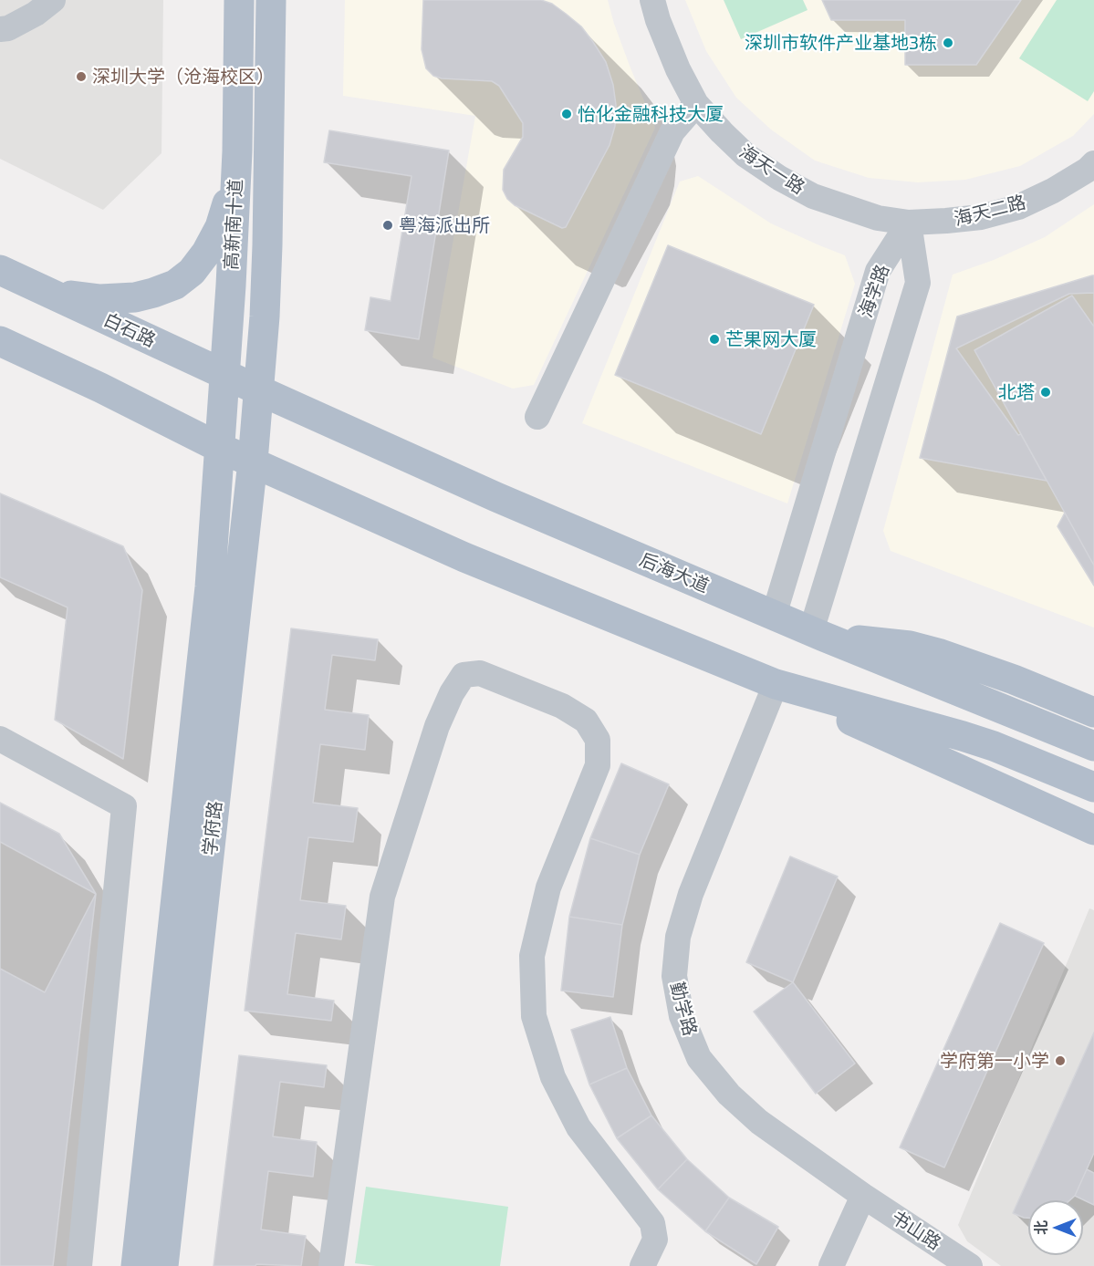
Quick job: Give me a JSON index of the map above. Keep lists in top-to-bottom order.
{
  "streets": {
    "main road": [
      "高新南十道",
      "白石路",
      "后海大道",
      "学府路"
    ],
    "street": [
      "海天一路",
      "海天二路",
      "海学路",
      "勤学路",
      "书山路"
    ]
  },
  "crossings": [
    ["海天一路", "海天二路"],
    ["海天一路", "海学路"],
    ["海天二路", "海学路"],
    ["高新南十道", "白石路"],
    ["高新南十道", "后海大道"],
    ["高新南十道", "学府路"],
    ["海学路", "后海大道"],
    ["白石路", "后海大道"],
    ["白石路", "学府路"],
    ["后海大道", "学府路"],
    ["勤学路", "书山路"]
  ],
  "places": [
    "深圳市软件产业基地3栋",
    "深圳大学（沧海校区）",
    "怡化金融科技大厦",
    "粤海派出所",
    "芒果网大厦",
    "北塔",
    "学府第一小学"
  ],
  "north": "left"
}
